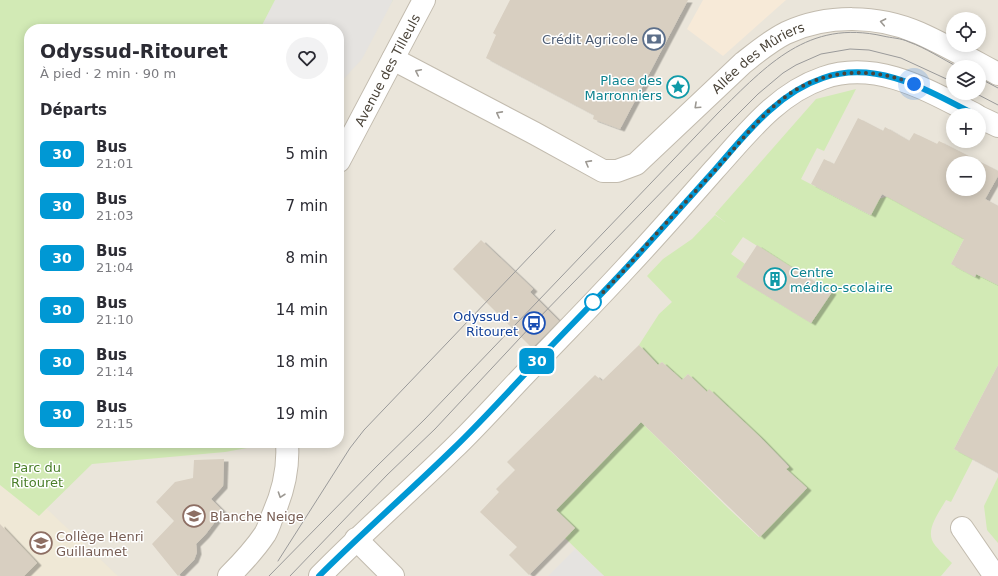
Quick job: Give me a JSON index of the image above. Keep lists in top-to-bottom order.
{
  "streets": {
    "street": ["Allée des Mûriers", "Avenue des Tilleuls"]
  },
  "crossings": [
    ["Allée des Mûriers", "Avenue des Tilleuls"]
  ],
  "one_way": ["Allée des Mûriers"],
  "parks": ["Parc du Ritouret"],
  "places": {
    "bank": ["Crédit Agricole"],
    "place": ["Place des Marronniers"],
    "building": ["Centre médico-scolaire"],
    "bus stop": ["Odyssud - Ritouret"],
    "school or university": ["Blanche Neige", "Collège Henri Guillaumet"]
  },
  "lines": ["bus line 30"],
  "page": {
    "on_map": "30",
    "map_buttons": ["+", "−"],
    "heading": [
      ["Odyssud-Ritouret", "À pied · 2 min · 90 m"],
      "Départs"
    ],
    "list": [
      {
        "mark": "30",
        "name": "Bus",
        "note": "21:01",
        "value": "5 min"
      },
      {
        "mark": "30",
        "name": "Bus",
        "note": "21:03",
        "value": "7 min"
      },
      {
        "mark": "30",
        "name": "Bus",
        "note": "21:04",
        "value": "8 min"
      },
      {
        "mark": "30",
        "name": "Bus",
        "note": "21:10",
        "value": "14 min"
      },
      {
        "mark": "30",
        "name": "Bus",
        "note": "21:14",
        "value": "18 min"
      },
      {
        "mark": "30",
        "name": "Bus",
        "note": "21:15",
        "value": "19 min"
      }
    ]
  }
}
